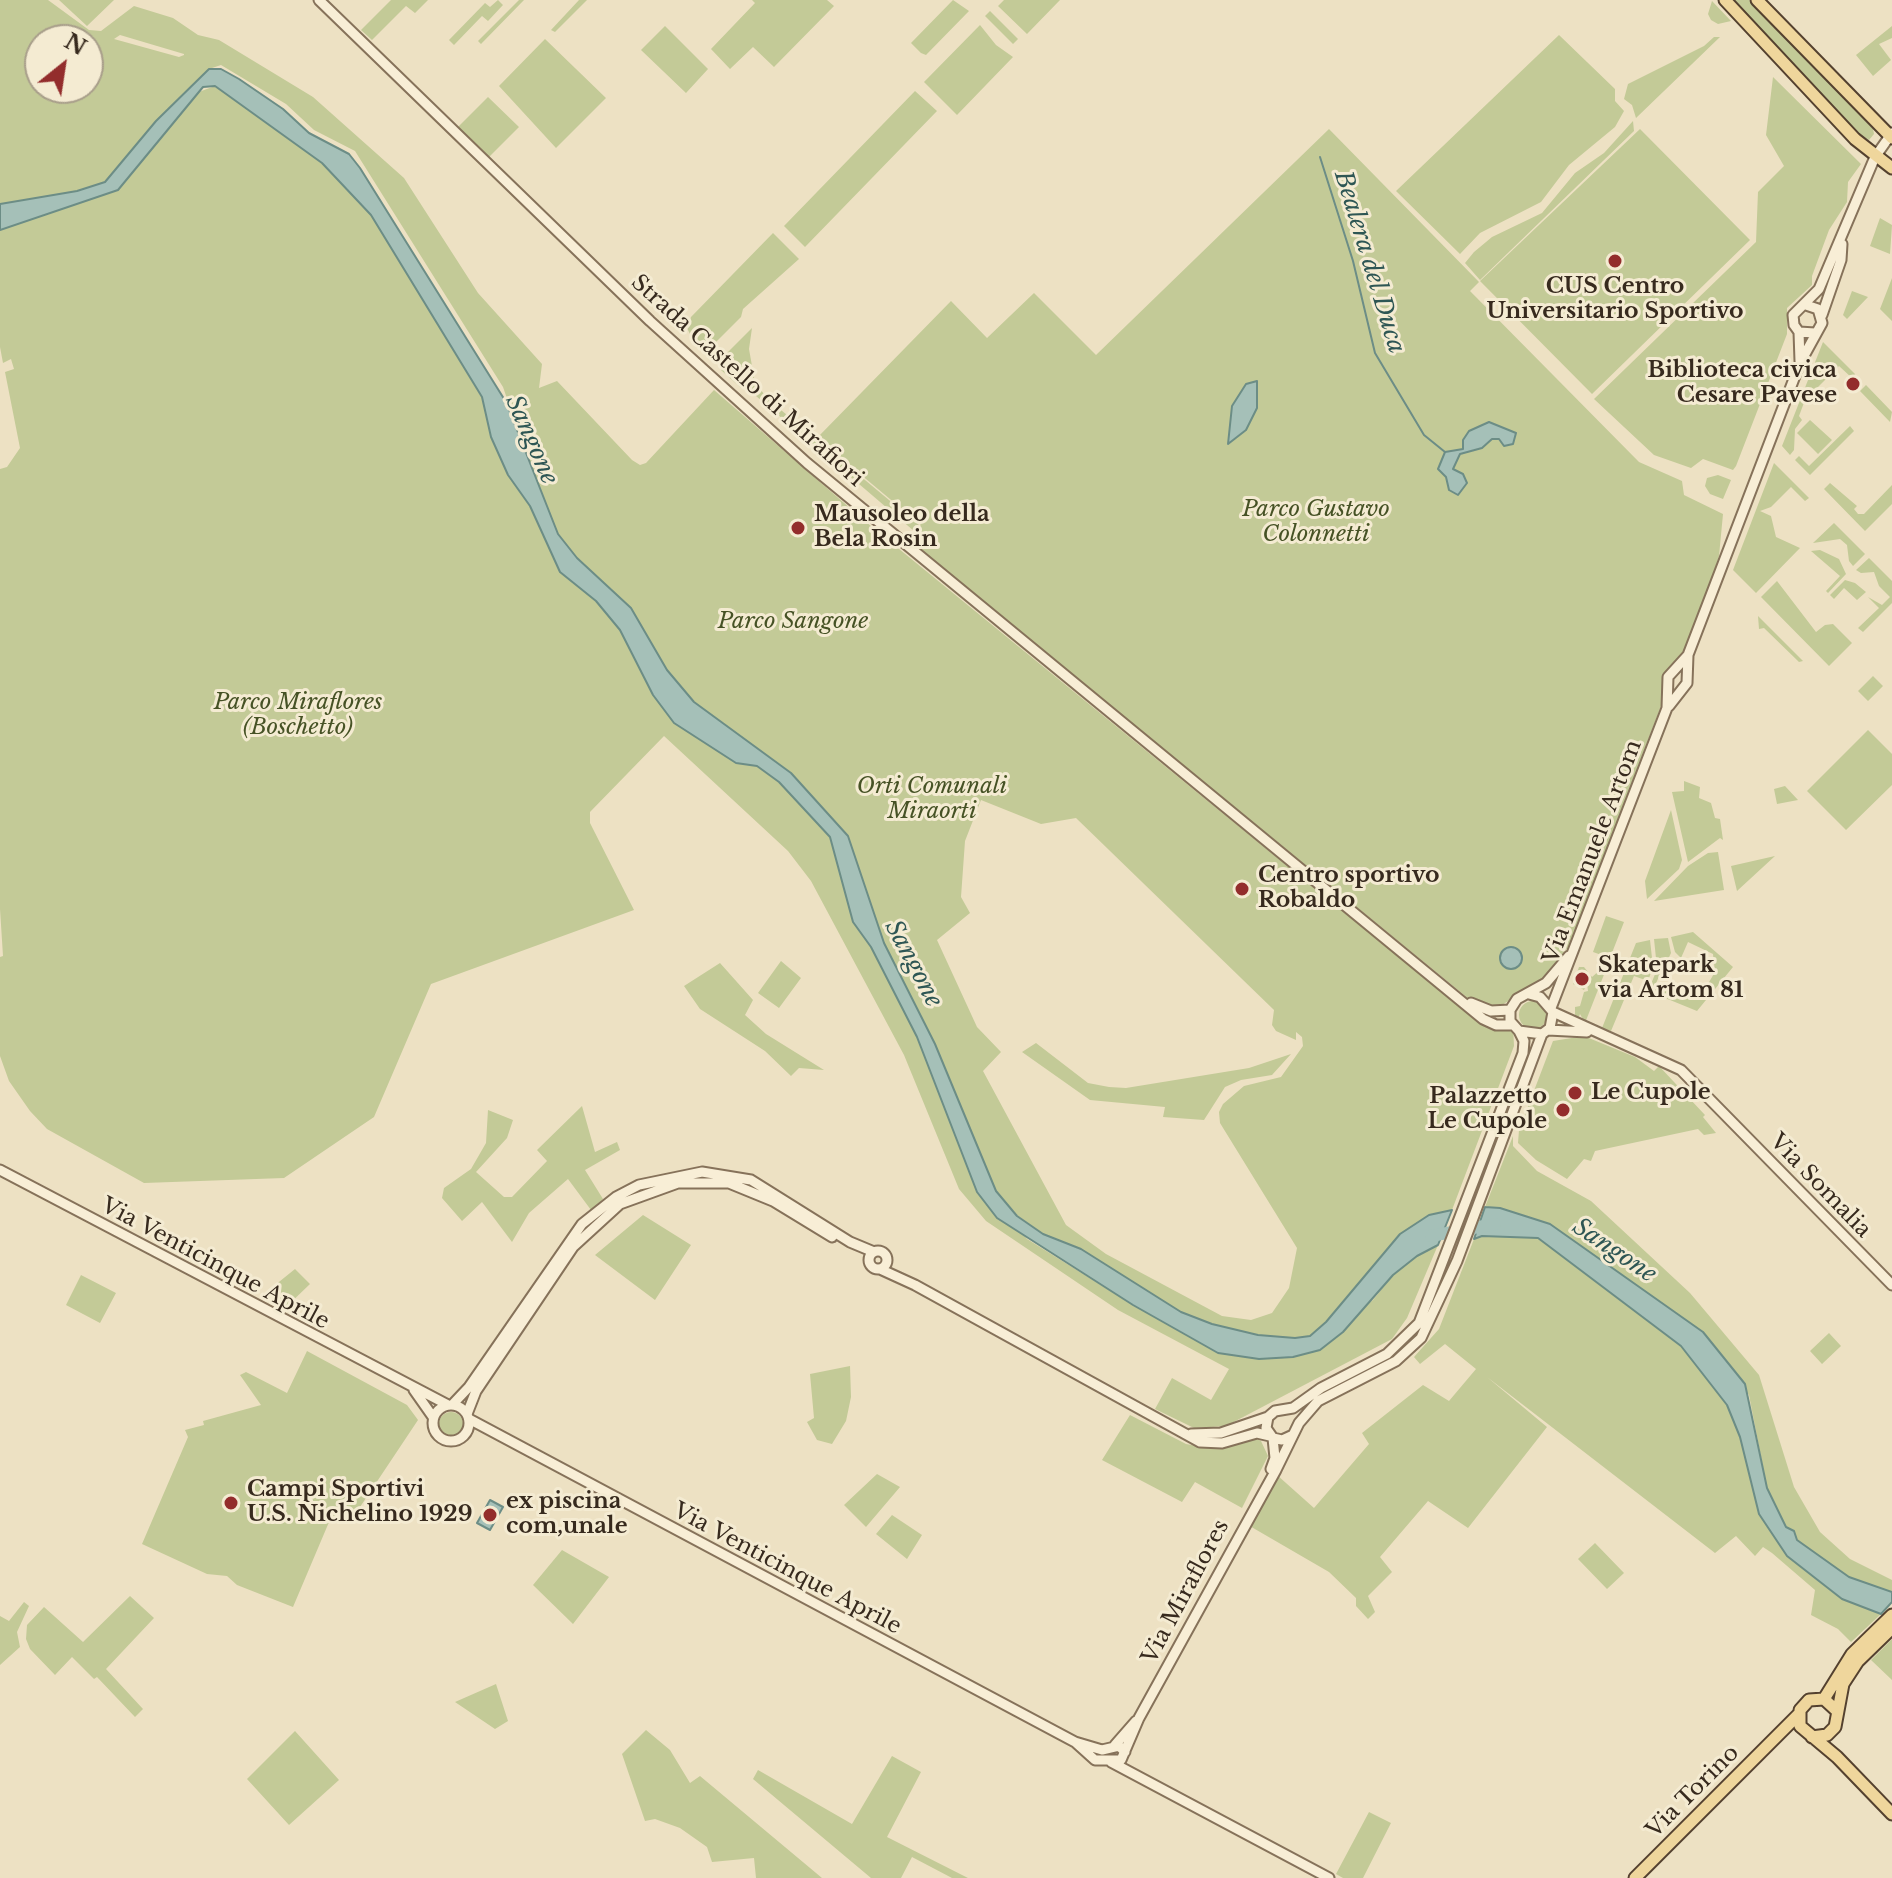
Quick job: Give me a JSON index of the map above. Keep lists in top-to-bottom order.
{
  "streets": {
    "main road": ["Via Torino"],
    "street": [
      "Strada Castello di Mirafiori",
      "Via Emanuele Artom",
      "Via Somalia",
      "Via Venticinque Aprile",
      "Via Miraflores"
    ]
  },
  "crossings": [
    ["Strada Castello di Mirafiori", "Via Emanuele Artom"]
  ],
  "water": ["Bealera del Duca", "Sangone"],
  "parks": [
    "Parco Gustavo Colonnetti",
    "Parco Sangone",
    "Parco Miraflores (Boschetto)",
    "Orti Comunali Miraorti"
  ],
  "places": [
    "CUS Centro Universitario Sportivo",
    "Biblioteca civica Cesare Pavese",
    "Mausoleo della Bela Rosin",
    "Centro sportivo Robaldo",
    "Skatepark via Artom 81",
    "Le Cupole",
    "Palazzetto Le Cupole",
    "Campi Sportivi U.S. Nichelino 1929",
    "ex piscina com,unale"
  ],
  "north": "top right"
}
